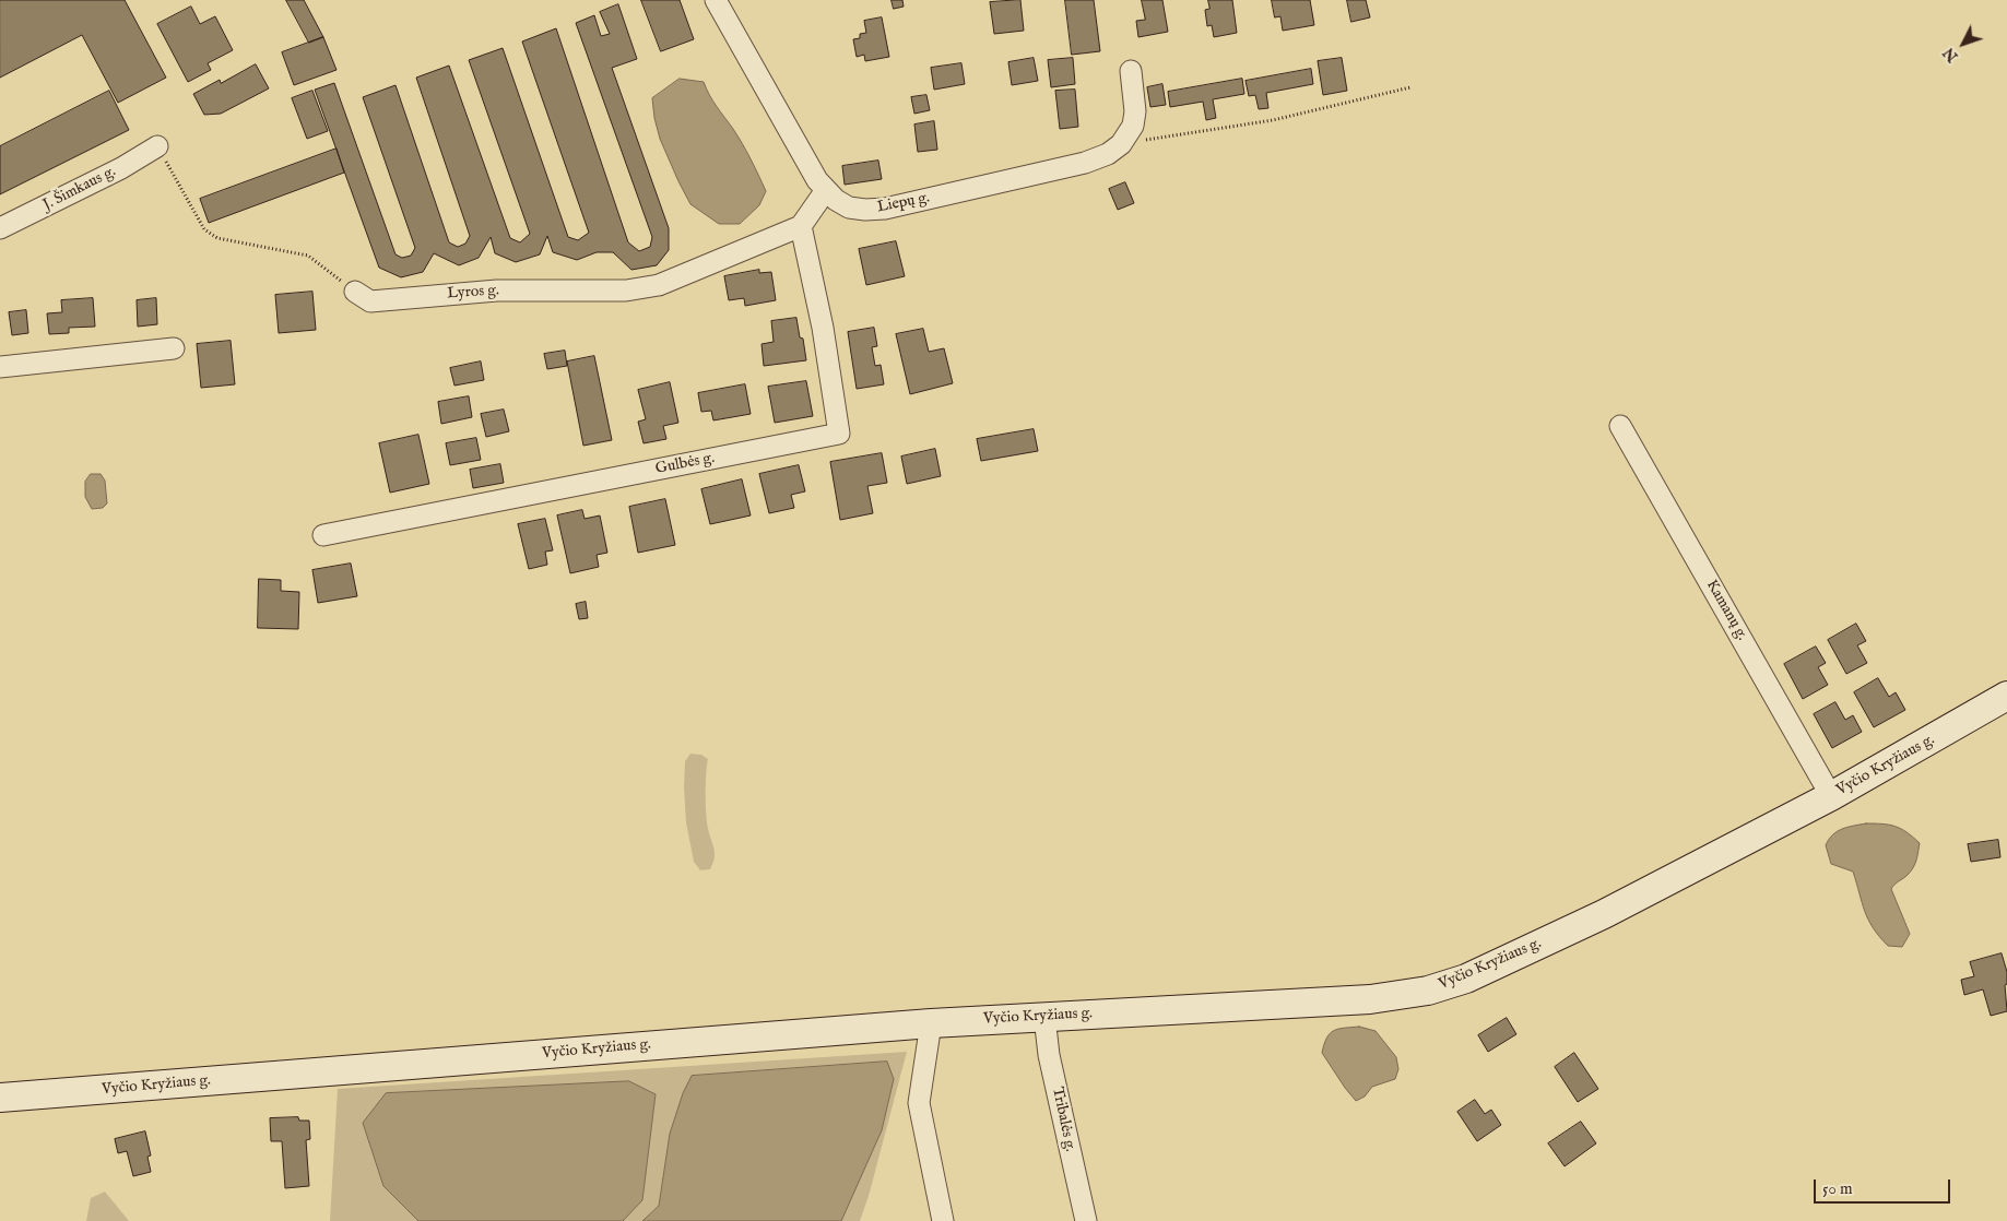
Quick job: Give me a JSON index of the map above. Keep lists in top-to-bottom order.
{
  "streets": {
    "street": [
      "J. Šimkaus g.",
      "Liepų g.",
      "Lyros g.",
      "Gulbės g.",
      "Kamanų g.",
      "Vyčio Kryžiaus g.",
      "Tribalės g."
    ]
  },
  "crossings": [
    ["Lyros g.", "Gulbės g."],
    ["Kamanų g.", "Vyčio Kryžiaus g."],
    ["Vyčio Kryžiaus g.", "Tribalės g."]
  ],
  "scale_bar": "50 m",
  "north": "bottom left"
}
